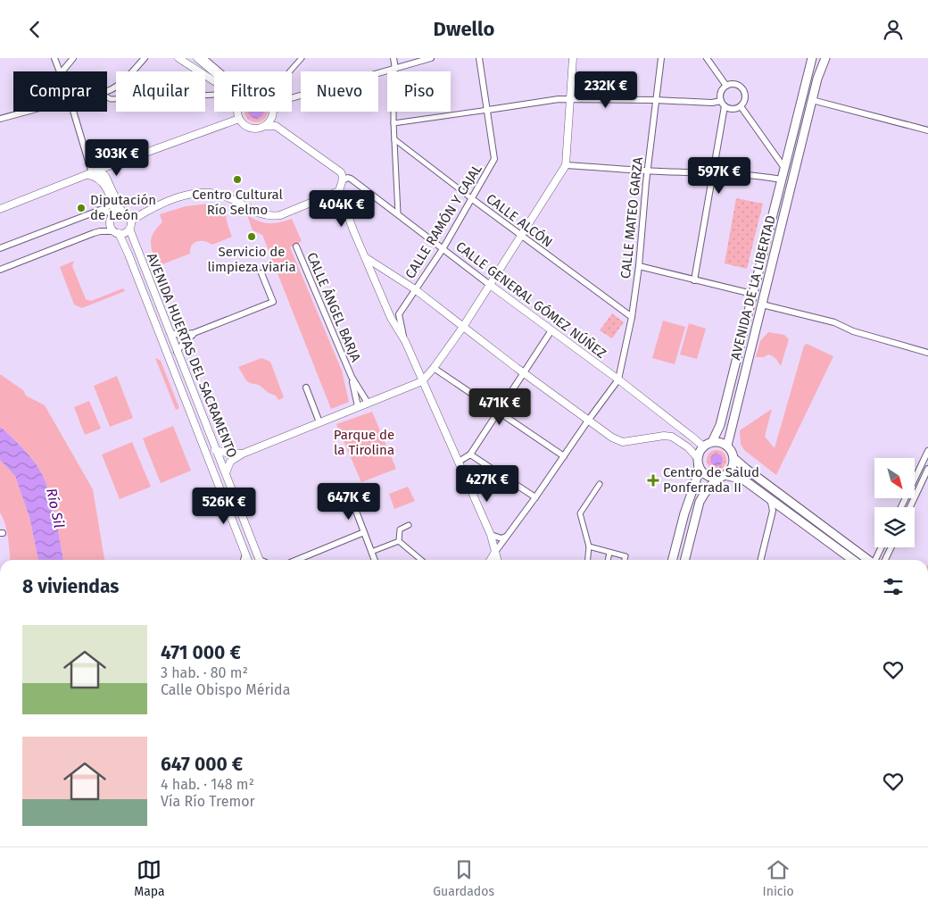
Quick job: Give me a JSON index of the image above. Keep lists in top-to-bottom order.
{
  "streets": {
    "main road": ["AVENIDA DE LA LIBERTAD"],
    "street": [
      "CALLE MATEO GARZA",
      "CALLE ALCÓN",
      "CALLE RAMÓN Y CAJAL",
      "CALLE GENERAL GÓMEZ NÚÑEZ",
      "CALLE ÁNGEL BARJA",
      "AVENIDA HUERTAS DEL SACRAMENTO"
    ]
  },
  "crossings": [
    ["CALLE MATEO GARZA", "CALLE ALCÓN"],
    ["CALLE MATEO GARZA", "CALLE GENERAL GÓMEZ NÚÑEZ"],
    ["CALLE ALCÓN", "CALLE RAMÓN Y CAJAL"],
    ["CALLE RAMÓN Y CAJAL", "CALLE GENERAL GÓMEZ NÚÑEZ"],
    ["AVENIDA DE LA LIBERTAD", "CALLE GENERAL GÓMEZ NÚÑEZ"]
  ],
  "water": ["Río Sil"],
  "parks": ["Parque de la Tirolina"],
  "places": {
    "other": ["Centro Cultural Río Selmo", "Diputación de León", "Servicio de limpieza viaria"],
    "health": ["Centro de Salud Ponferrada II"]
  },
  "north": "bottom right",
  "page": {
    "header": "Dwello",
    "price": [
      "232K €",
      "303K €",
      "597K €",
      "404K €",
      "471K €",
      "427K €",
      "647K €",
      "526K €"
    ],
    "chip": [
      "Comprar",
      "Alquilar",
      "Filtros",
      "Nuevo",
      "Piso"
    ],
    "heading": "8 viviendas",
    "list": [
      {
        "name": "471 000 €",
        "note": "3 hab. · 80 m² · Calle Obispo Mérida"
      },
      {
        "name": "647 000 €",
        "note": "4 hab. · 148 m² · Vía Río Tremor"
      }
    ],
    "tabs": ["Mapa", "Guardados", "Inicio"]
  }
}
